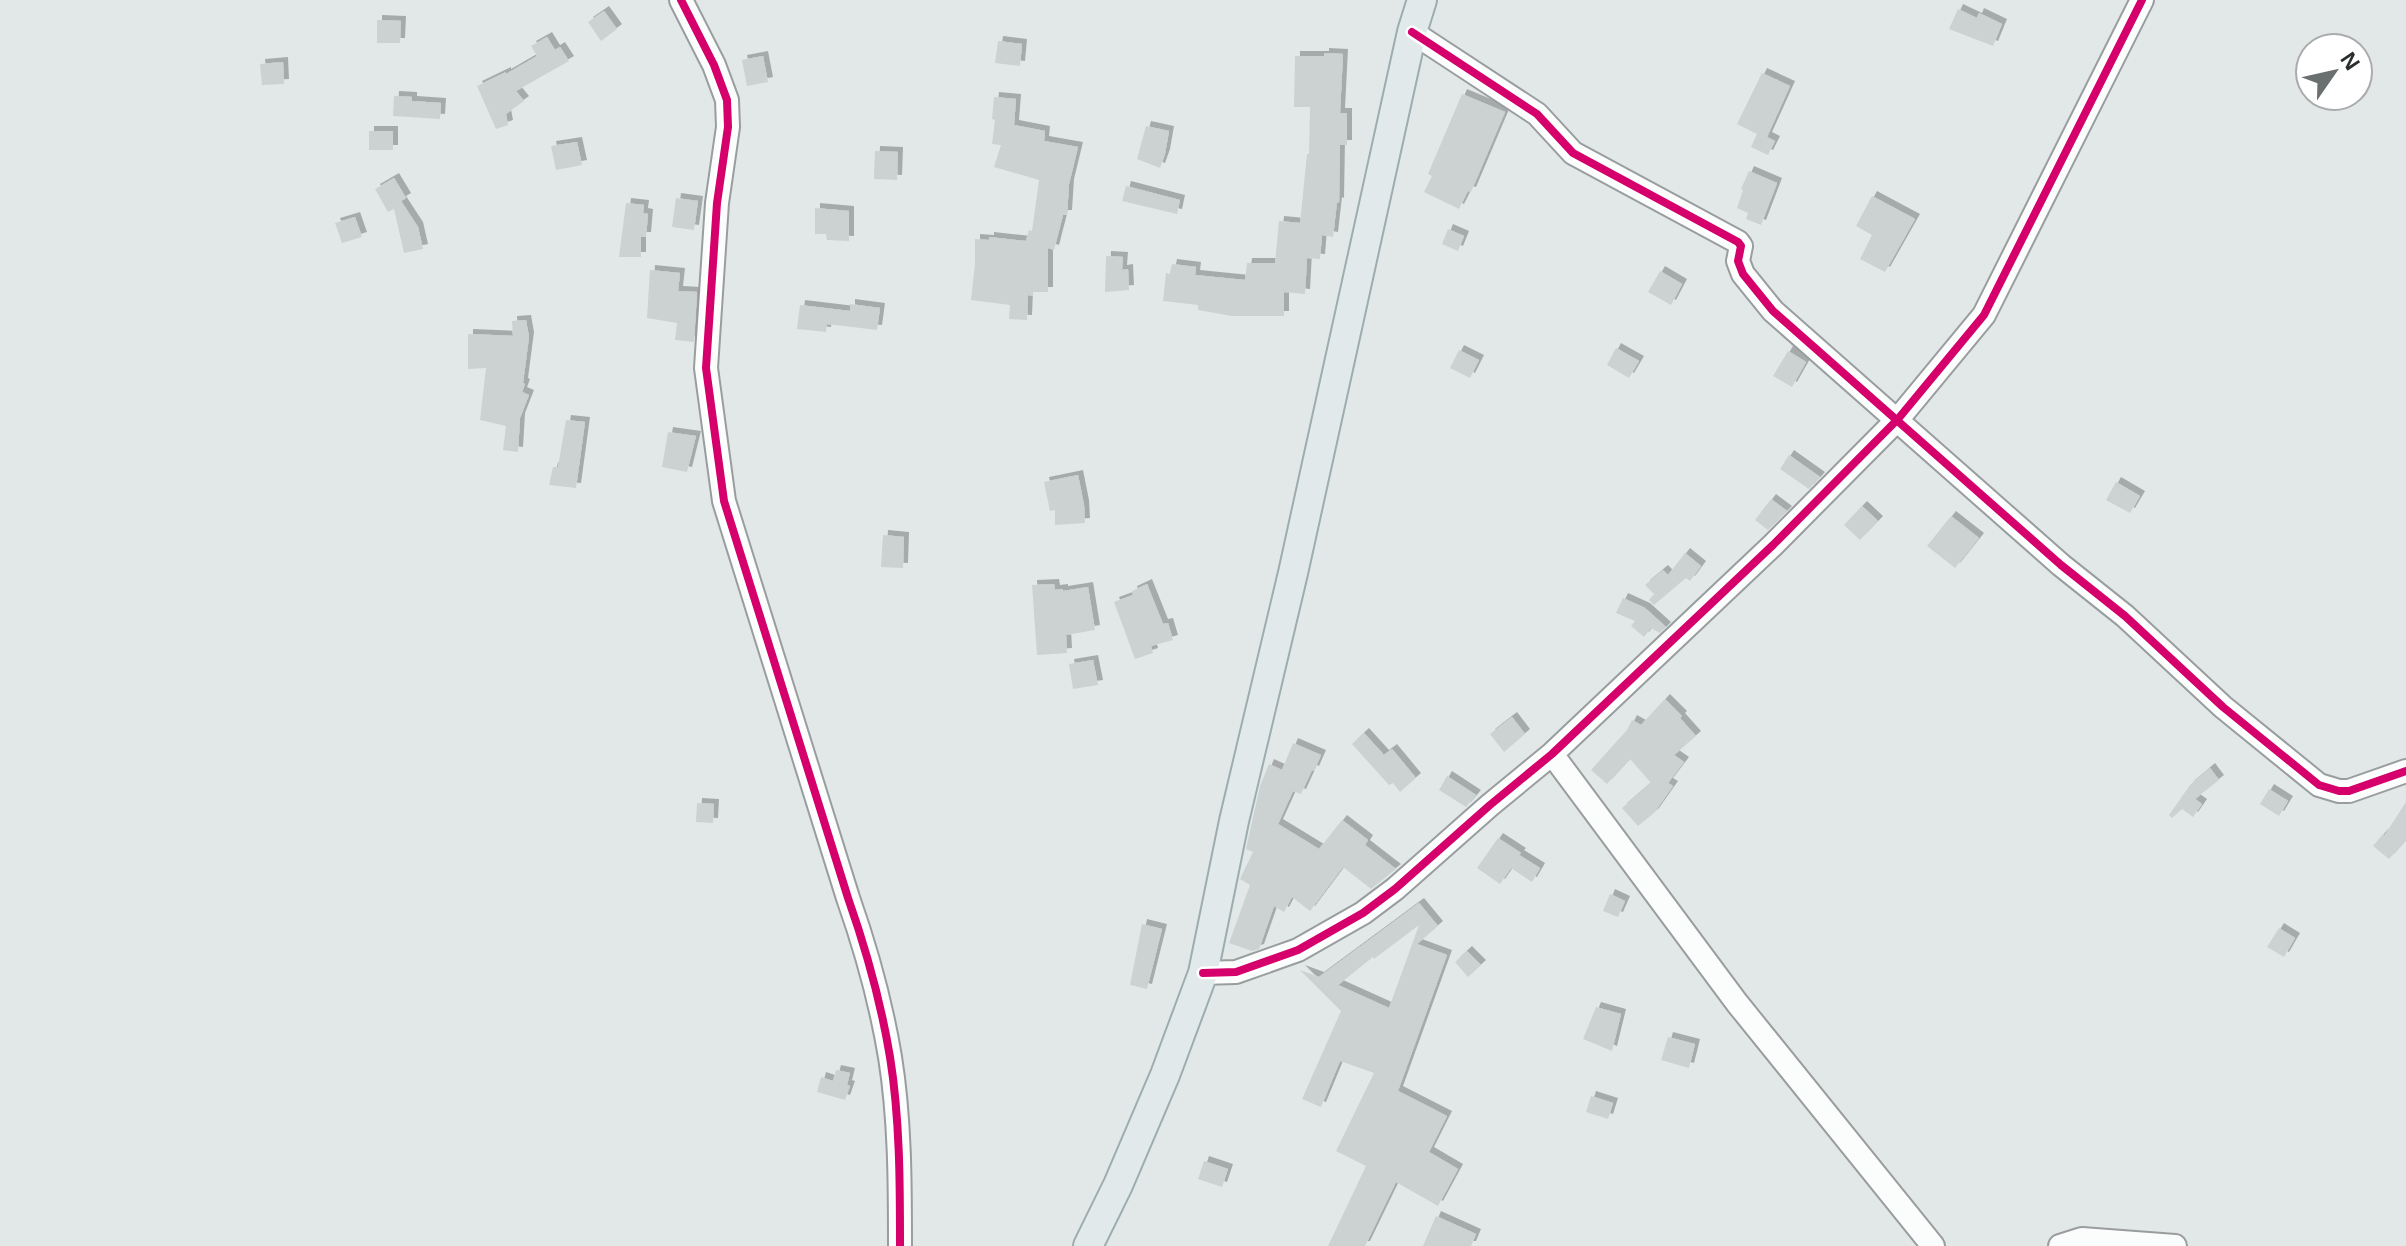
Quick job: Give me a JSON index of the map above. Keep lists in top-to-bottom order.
{
  "north": "top right"
}
